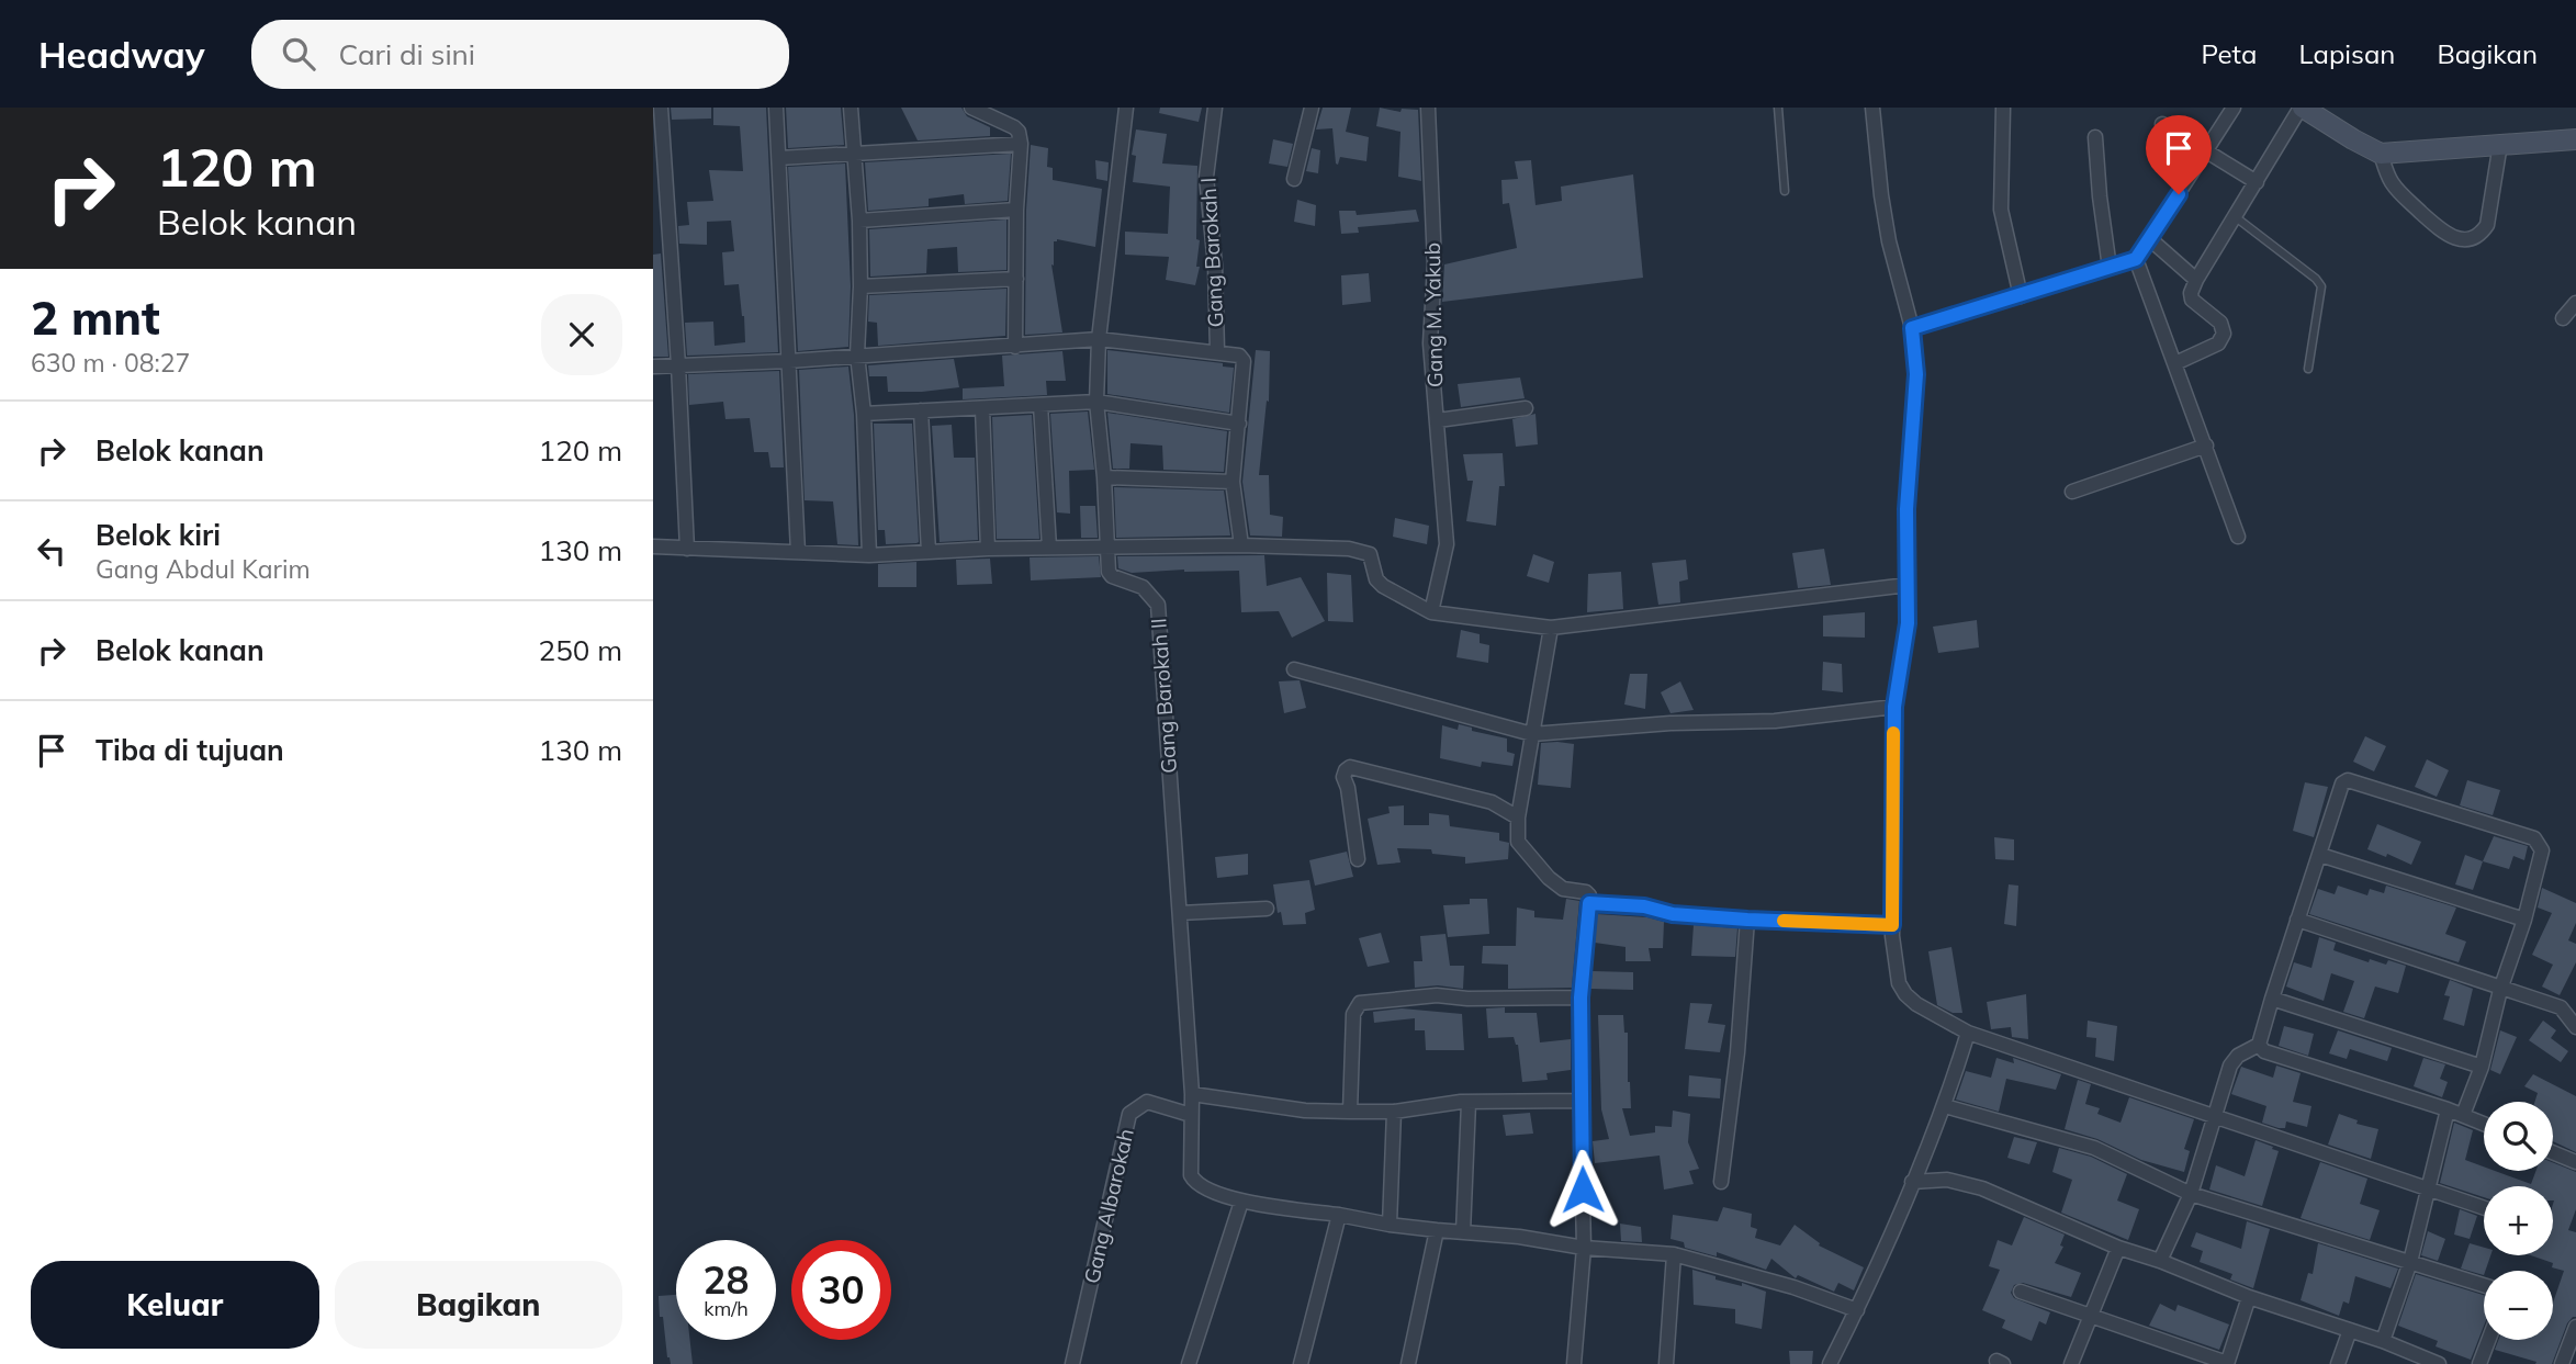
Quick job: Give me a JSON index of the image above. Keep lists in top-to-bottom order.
{
  "streets": {
    "street": [
      "Gang Barokah I",
      "Gang M. Yakub",
      "Gang Barokah II",
      "Gang Albarokah"
    ]
  },
  "crossings": [
    ["Gang Barokah II", "Gang Albarokah"]
  ],
  "page": {
    "header": "Headway",
    "search": "Cari di sini",
    "nav": ["Peta", "Lapisan", "Bagikan"],
    "turn": ["120 m", "Belok kanan"],
    "heading": ["2 mnt", "630 m · 08:27"],
    "list": [
      {
        "name": "Belok kanan",
        "value": "120 m"
      },
      {
        "name": "Belok kiri",
        "note": "Gang Abdul Karim",
        "value": "130 m"
      },
      {
        "name": "Belok kanan",
        "value": "250 m"
      },
      {
        "name": "Tiba di tujuan",
        "value": "130 m"
      }
    ],
    "map_buttons": ["+", "−"],
    "speed": "28 km/h",
    "limit": "30",
    "buttons": ["Keluar", "Bagikan"]
  }
}
